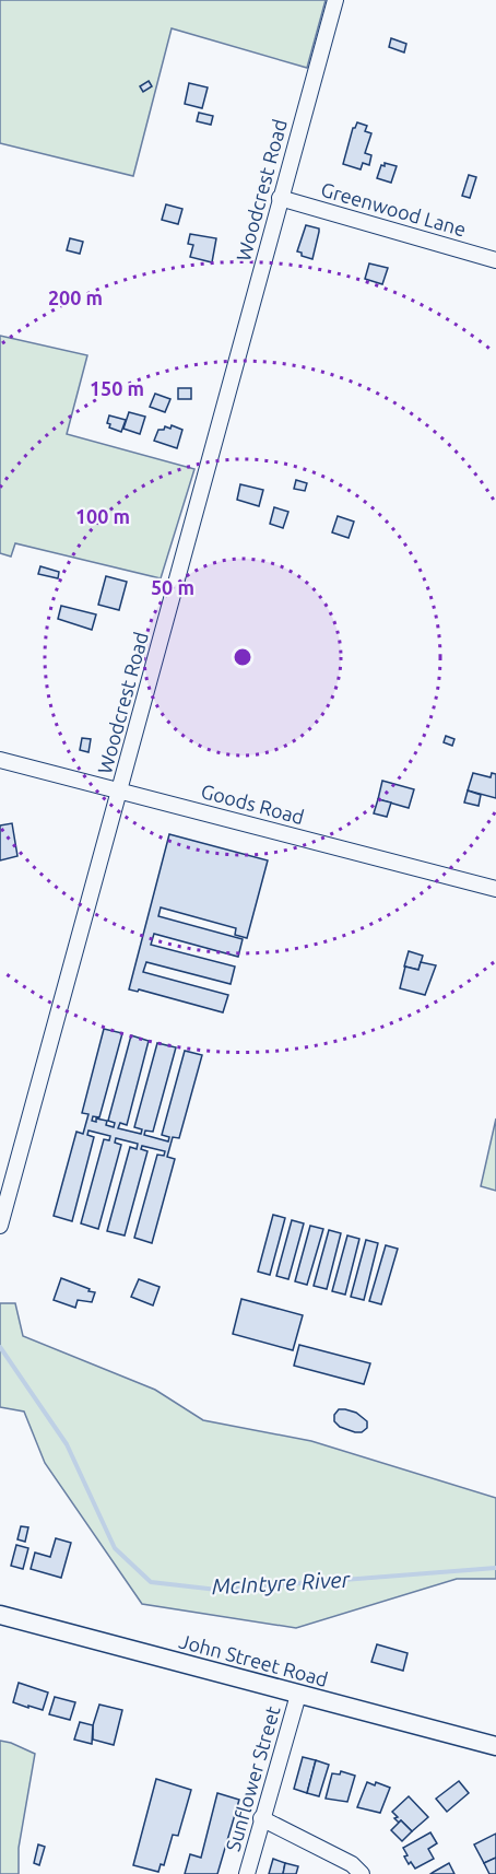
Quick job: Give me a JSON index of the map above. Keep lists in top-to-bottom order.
{
  "streets": {
    "main road": ["John Street Road"],
    "street": [
      "Woodcrest Road",
      "Greenwood Lane",
      "Goods Road",
      "Sunflower Street"
    ]
  },
  "crossings": [
    ["Woodcrest Road", "Greenwood Lane"],
    ["Woodcrest Road", "Goods Road"],
    ["John Street Road", "Sunflower Street"]
  ],
  "water": ["McIntyre River"],
  "rings": [
    "200 m",
    "150 m",
    "100 m",
    "50 m"
  ]
}
